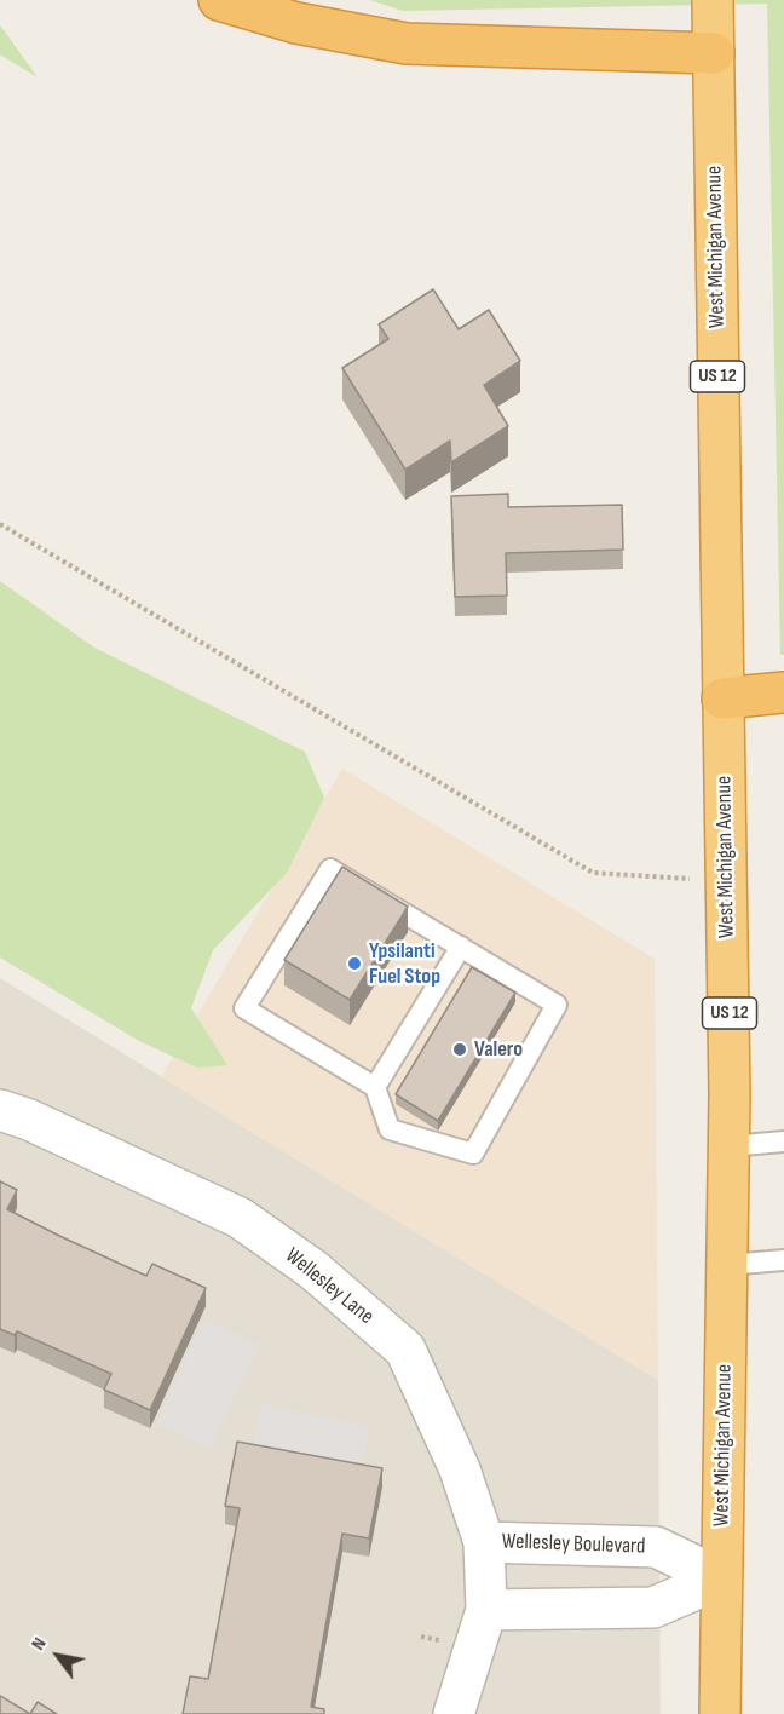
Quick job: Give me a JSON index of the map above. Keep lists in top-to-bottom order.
{
  "streets": {
    "highway": ["West Michigan Avenue", "US 12"],
    "street": ["Wellesley Lane", "Wellesley Boulevard"]
  },
  "crossings": [
    ["West Michigan Avenue", "Wellesley Boulevard"],
    ["Wellesley Lane", "Wellesley Boulevard"]
  ],
  "places": ["Ypsilanti Fuel Stop", "Valero"],
  "north": "top left"
}
